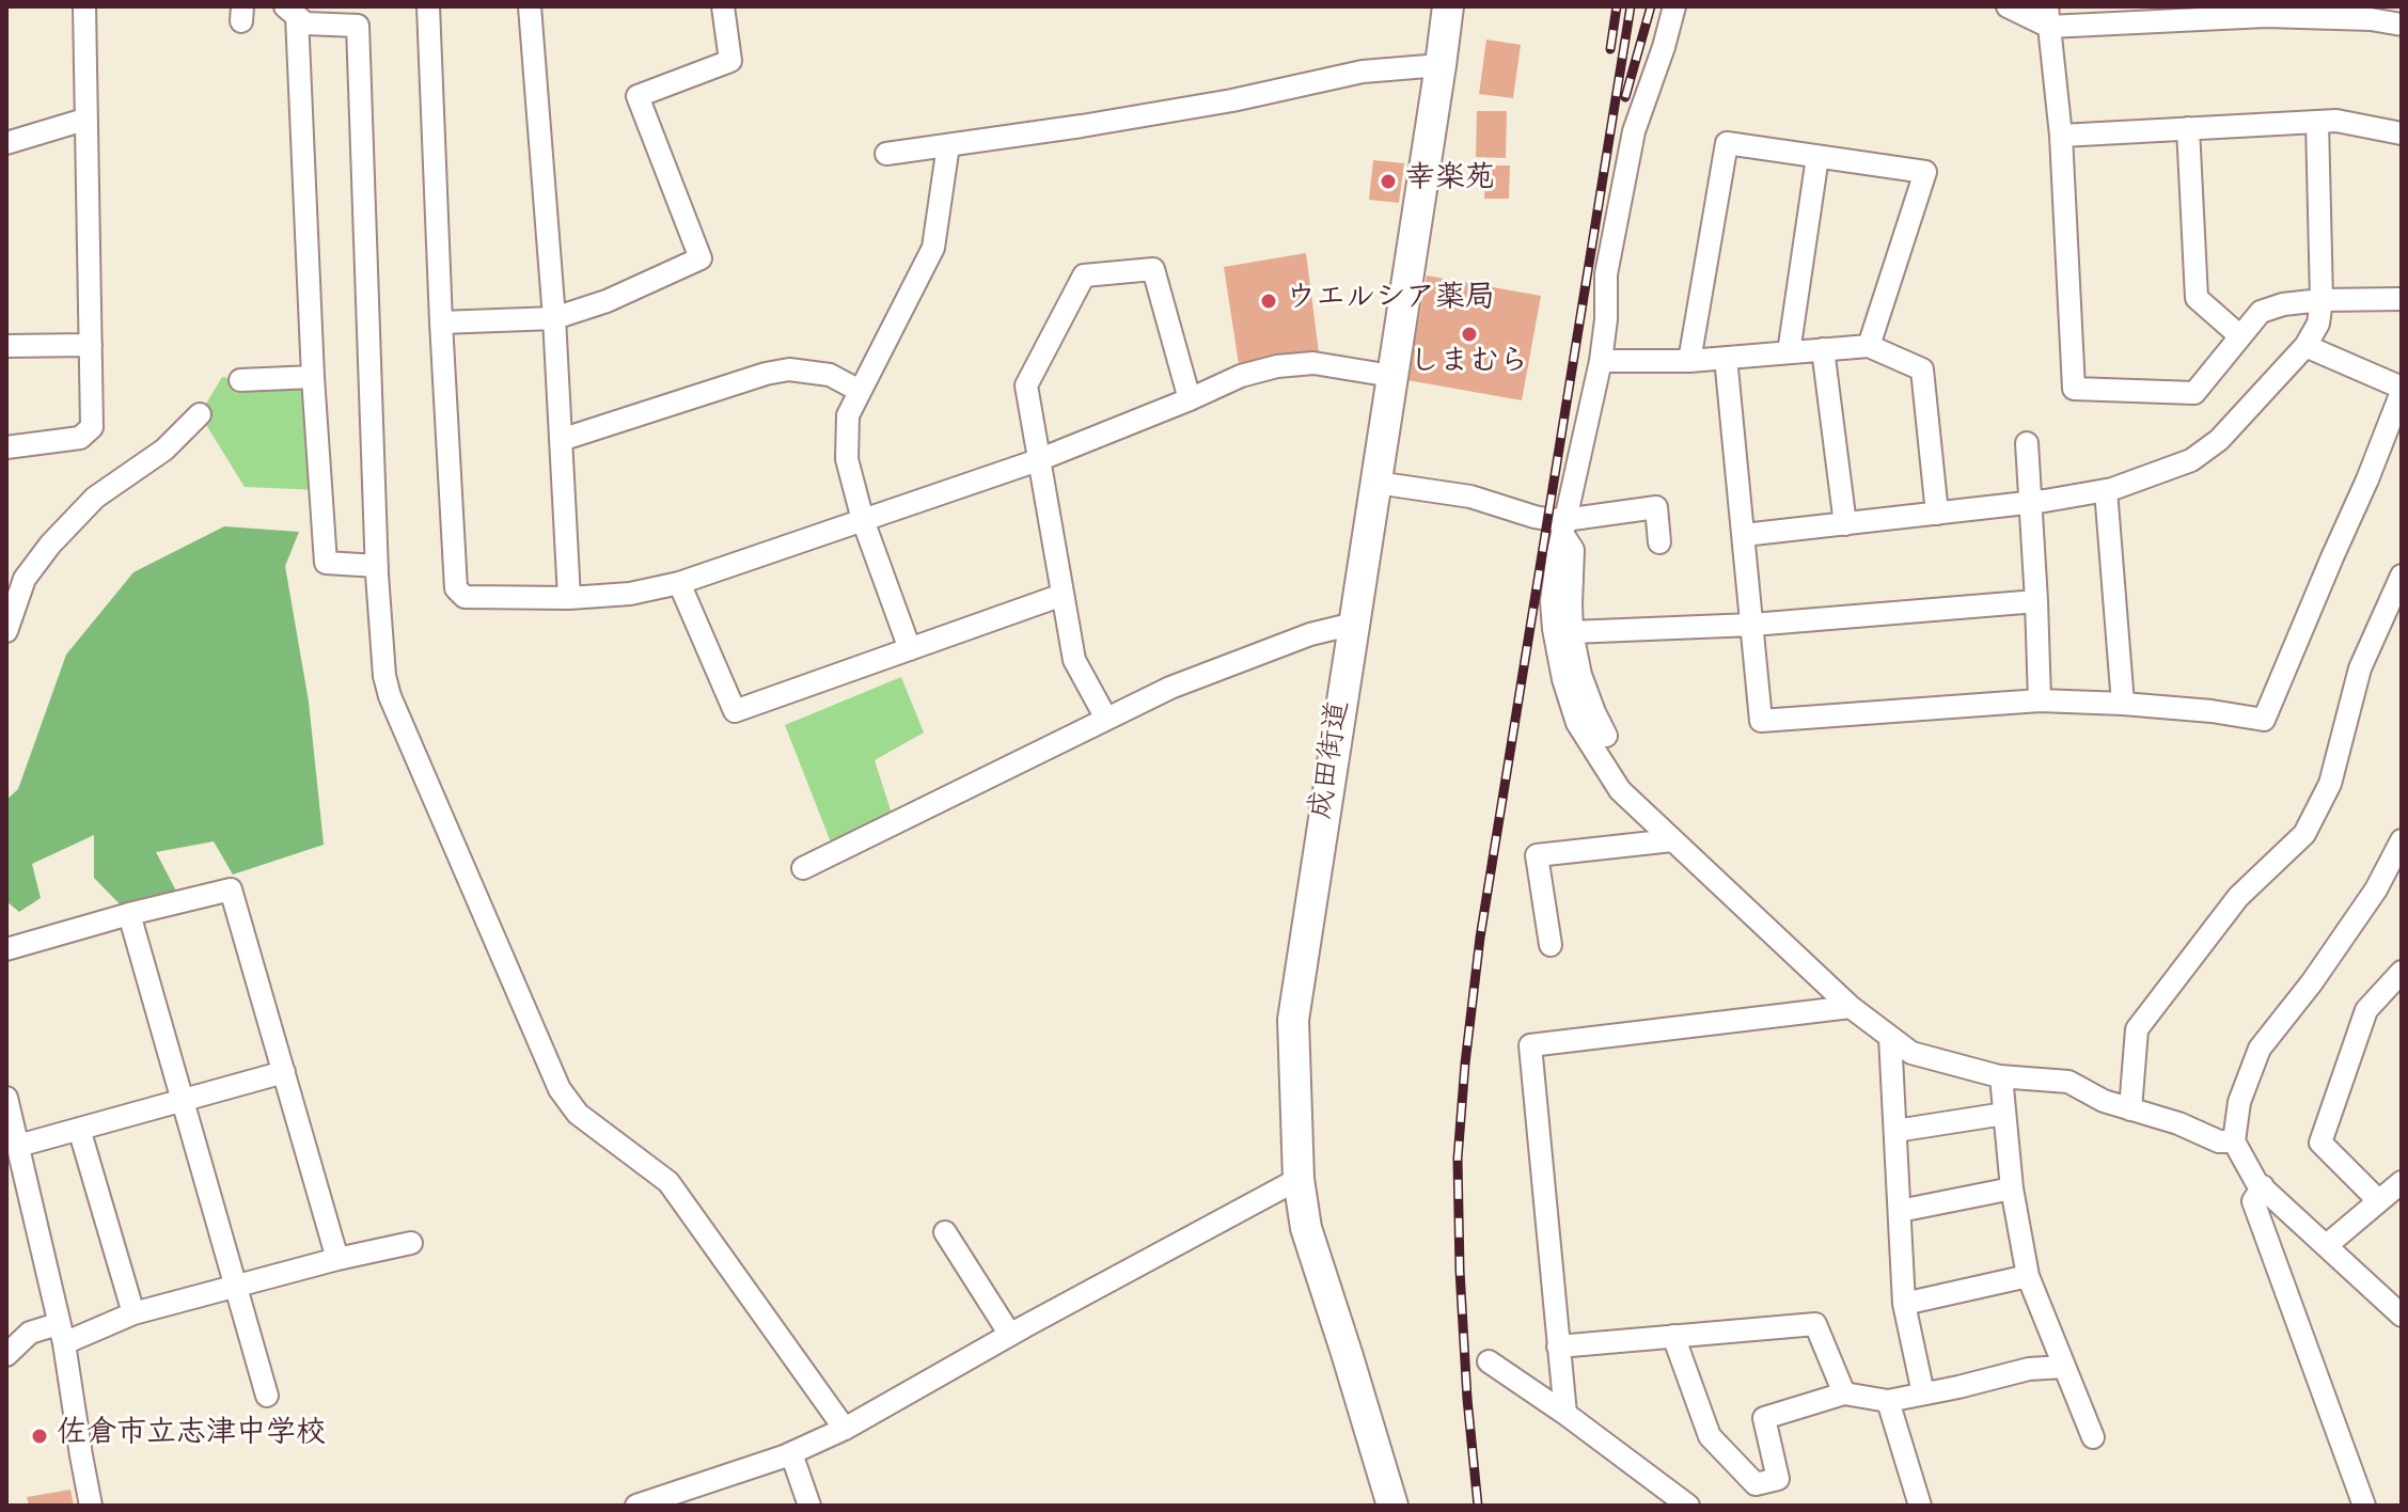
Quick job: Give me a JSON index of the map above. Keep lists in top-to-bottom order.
{
  "streets": {
    "highway": ["成田街道"]
  },
  "places": [
    "幸楽苑",
    "ウエルシア薬局",
    "しまむら",
    "佐倉市立志津中学校"
  ]
}
